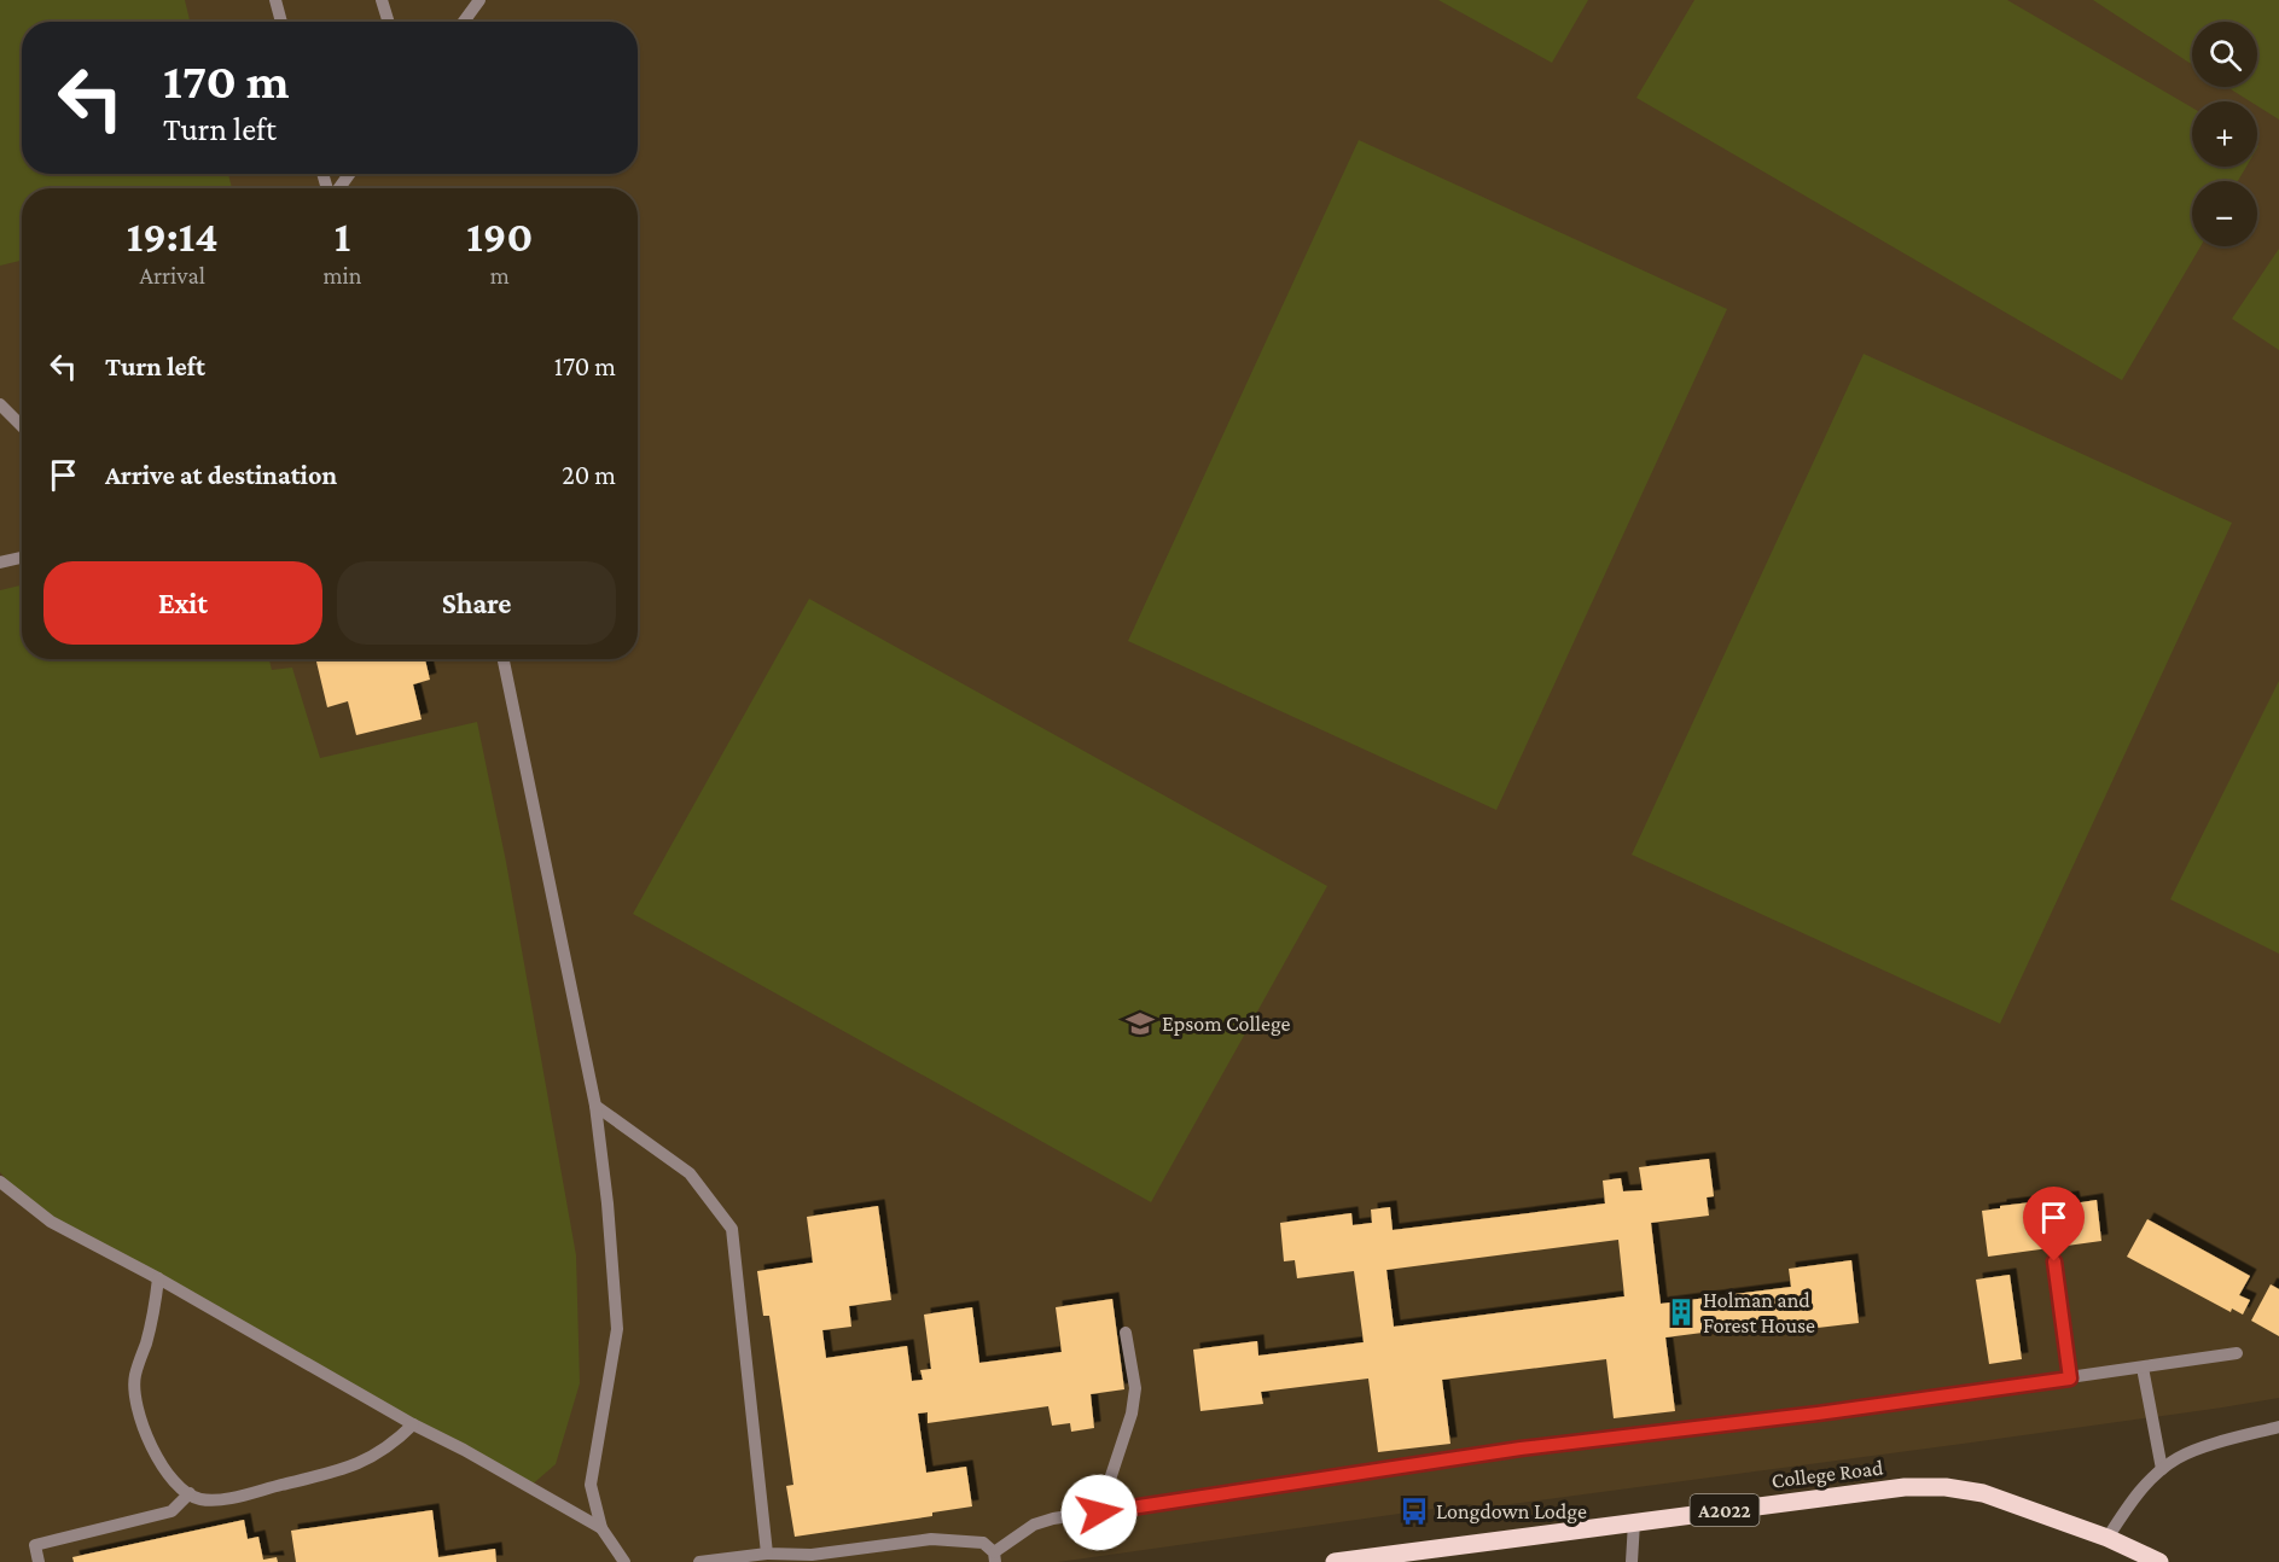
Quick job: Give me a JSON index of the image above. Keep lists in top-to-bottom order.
{
  "streets": {
    "main road": ["College Road", "A2022"]
  },
  "crossings": [
    ["College Road", "A2022"]
  ],
  "places": {
    "school or university": ["Epsom College"],
    "building": ["Holman and Forest House"],
    "bus stop": ["Longdown Lodge"]
  },
  "page": {
    "map_buttons": ["+", "−"],
    "turn": ["170 m", "Turn left"],
    "eta": [
      "19:14",
      "Arrival",
      "1",
      "min",
      "190",
      "m"
    ],
    "list": [
      {
        "name": "Turn left",
        "value": "170 m"
      },
      {
        "name": "Arrive at destination",
        "value": "20 m"
      }
    ],
    "buttons": ["Exit", "Share"]
  }
}
